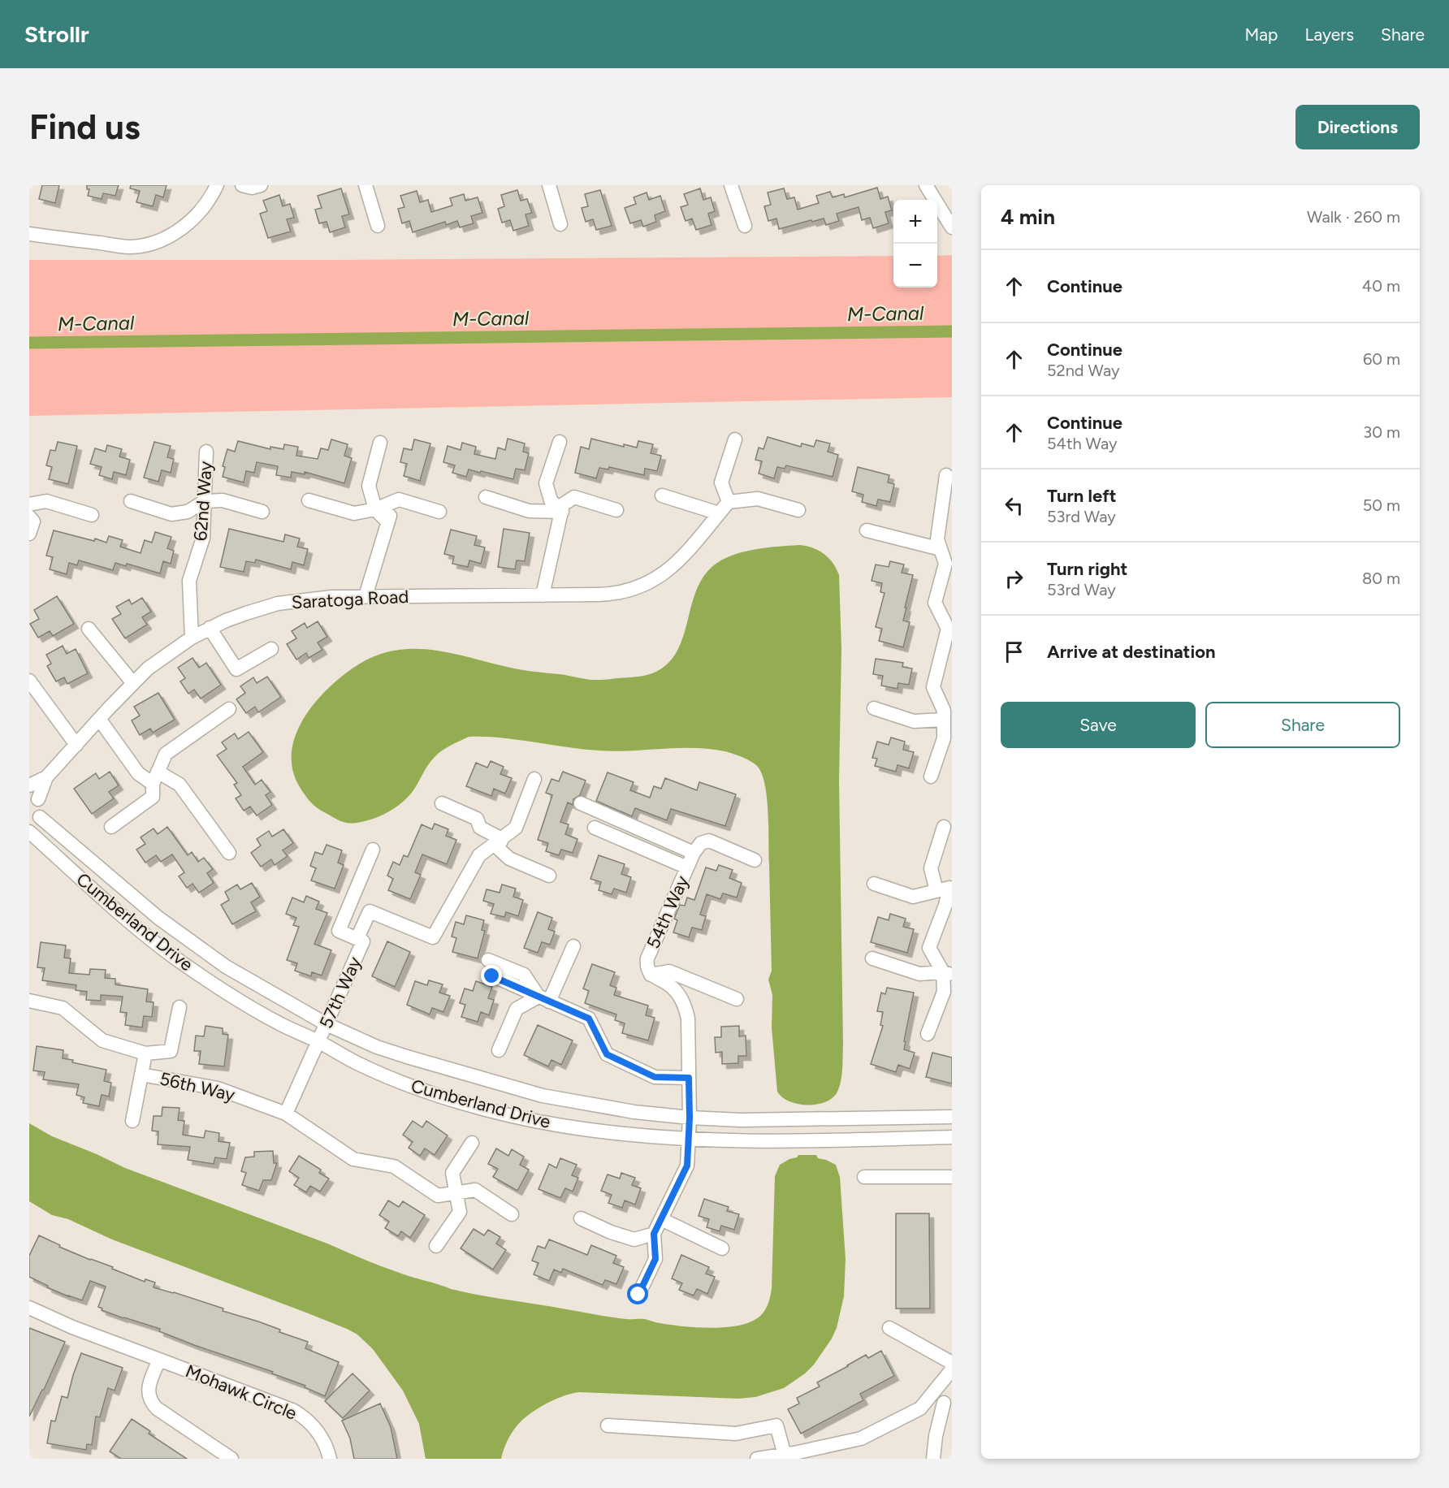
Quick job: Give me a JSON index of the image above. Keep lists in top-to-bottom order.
{
  "streets": {
    "street": [
      "62nd Way",
      "Saratoga Road",
      "54th Way",
      "Cumberland Drive",
      "57th Way",
      "56th Way",
      "Mohawk Circle"
    ]
  },
  "crossings": [
    ["62nd Way", "Saratoga Road"],
    ["54th Way", "Cumberland Drive"],
    ["Cumberland Drive", "57th Way"],
    ["57th Way", "56th Way"]
  ],
  "water": ["M-Canal"],
  "page": {
    "header": "Strollr",
    "nav": ["Map", "Layers", "Share"],
    "buttons": [
      "Directions",
      ["Save", "Share"]
    ],
    "title": "Find us",
    "heading": ["4 min", "Walk · 260 m"],
    "map_buttons": ["+", "−"],
    "list": [
      ["Continue", "40 m"],
      ["Continue", "52nd Way", "60 m"],
      ["Continue", "54th Way", "30 m"],
      ["Turn left", "53rd Way", "50 m"],
      ["Turn right", "53rd Way", "80 m"],
      "Arrive at destination"
    ]
  }
}
